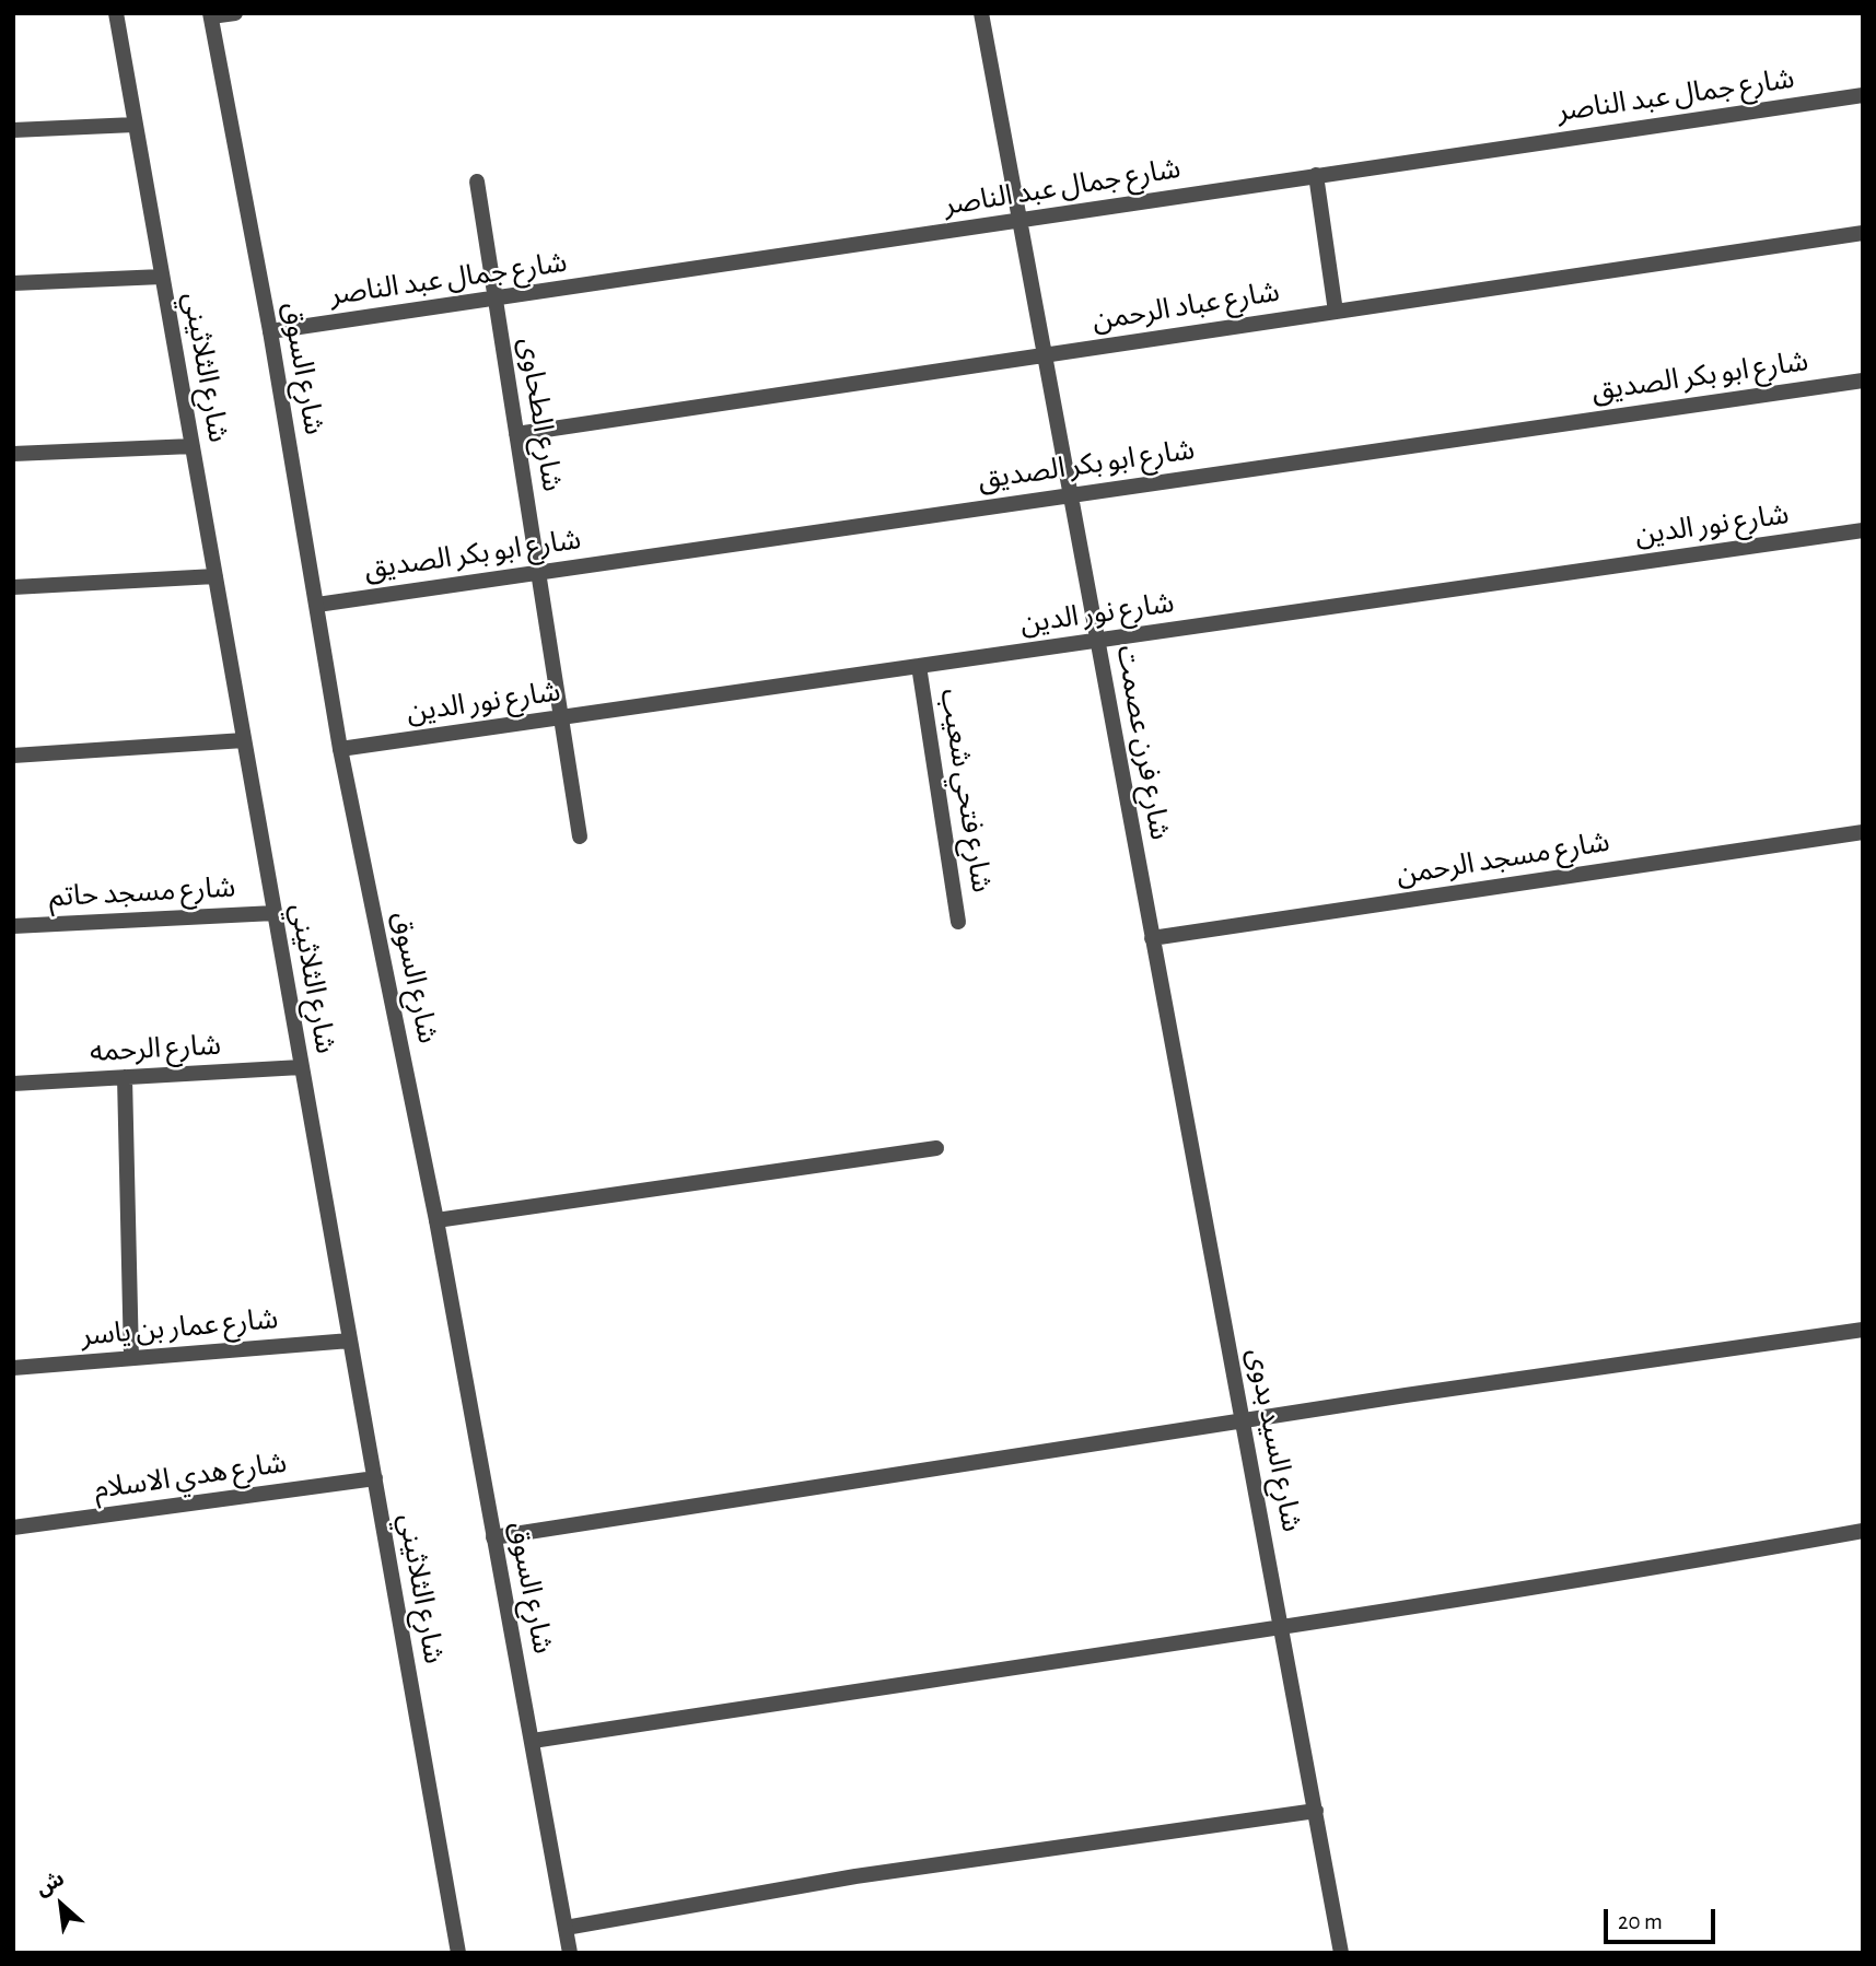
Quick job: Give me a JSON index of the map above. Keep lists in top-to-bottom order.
{
  "streets": {
    "street": [
      "شارع جمال عبد الناصر",
      "شارع عباد الرحمن",
      "شارع الثلاثيني",
      "شارع السوق",
      "شارع ابو بكر الصديق",
      "شارع الطحاوى",
      "شارع نور الدين",
      "شارع فرن عصمت",
      "شارع فتحي شعيب",
      "شارع مسجد الرحمن",
      "شارع مسجد حاتم",
      "شارع الرحمه",
      "شارع عمار بن ياسر",
      "شارع السيد بدوى",
      "شارع هدي الاسلام"
    ]
  },
  "crossings": [
    ["شارع جمال عبد الناصر", "شارع السوق"],
    ["شارع جمال عبد الناصر", "شارع الطحاوى"],
    ["شارع جمال عبد الناصر", "شارع فرن عصمت"],
    ["شارع عباد الرحمن", "شارع الطحاوى"],
    ["شارع عباد الرحمن", "شارع فرن عصمت"],
    ["شارع الثلاثيني", "شارع مسجد حاتم"],
    ["شارع الثلاثيني", "شارع الرحمه"],
    ["شارع الثلاثيني", "شارع عمار بن ياسر"],
    ["شارع الثلاثيني", "شارع هدي الاسلام"],
    ["شارع السوق", "شارع ابو بكر الصديق"],
    ["شارع السوق", "شارع نور الدين"],
    ["شارع ابو بكر الصديق", "شارع الطحاوى"],
    ["شارع ابو بكر الصديق", "شارع فرن عصمت"],
    ["شارع الطحاوى", "شارع نور الدين"],
    ["شارع نور الدين", "شارع فرن عصمت"],
    ["شارع نور الدين", "شارع فتحي شعيب"],
    ["شارع فرن عصمت", "شارع مسجد الرحمن"],
    ["شارع فرن عصمت", "شارع السيد بدوى"],
    ["شارع مسجد الرحمن", "شارع السيد بدوى"]
  ],
  "scale_bar": "20 m",
  "north": "top left"
}
